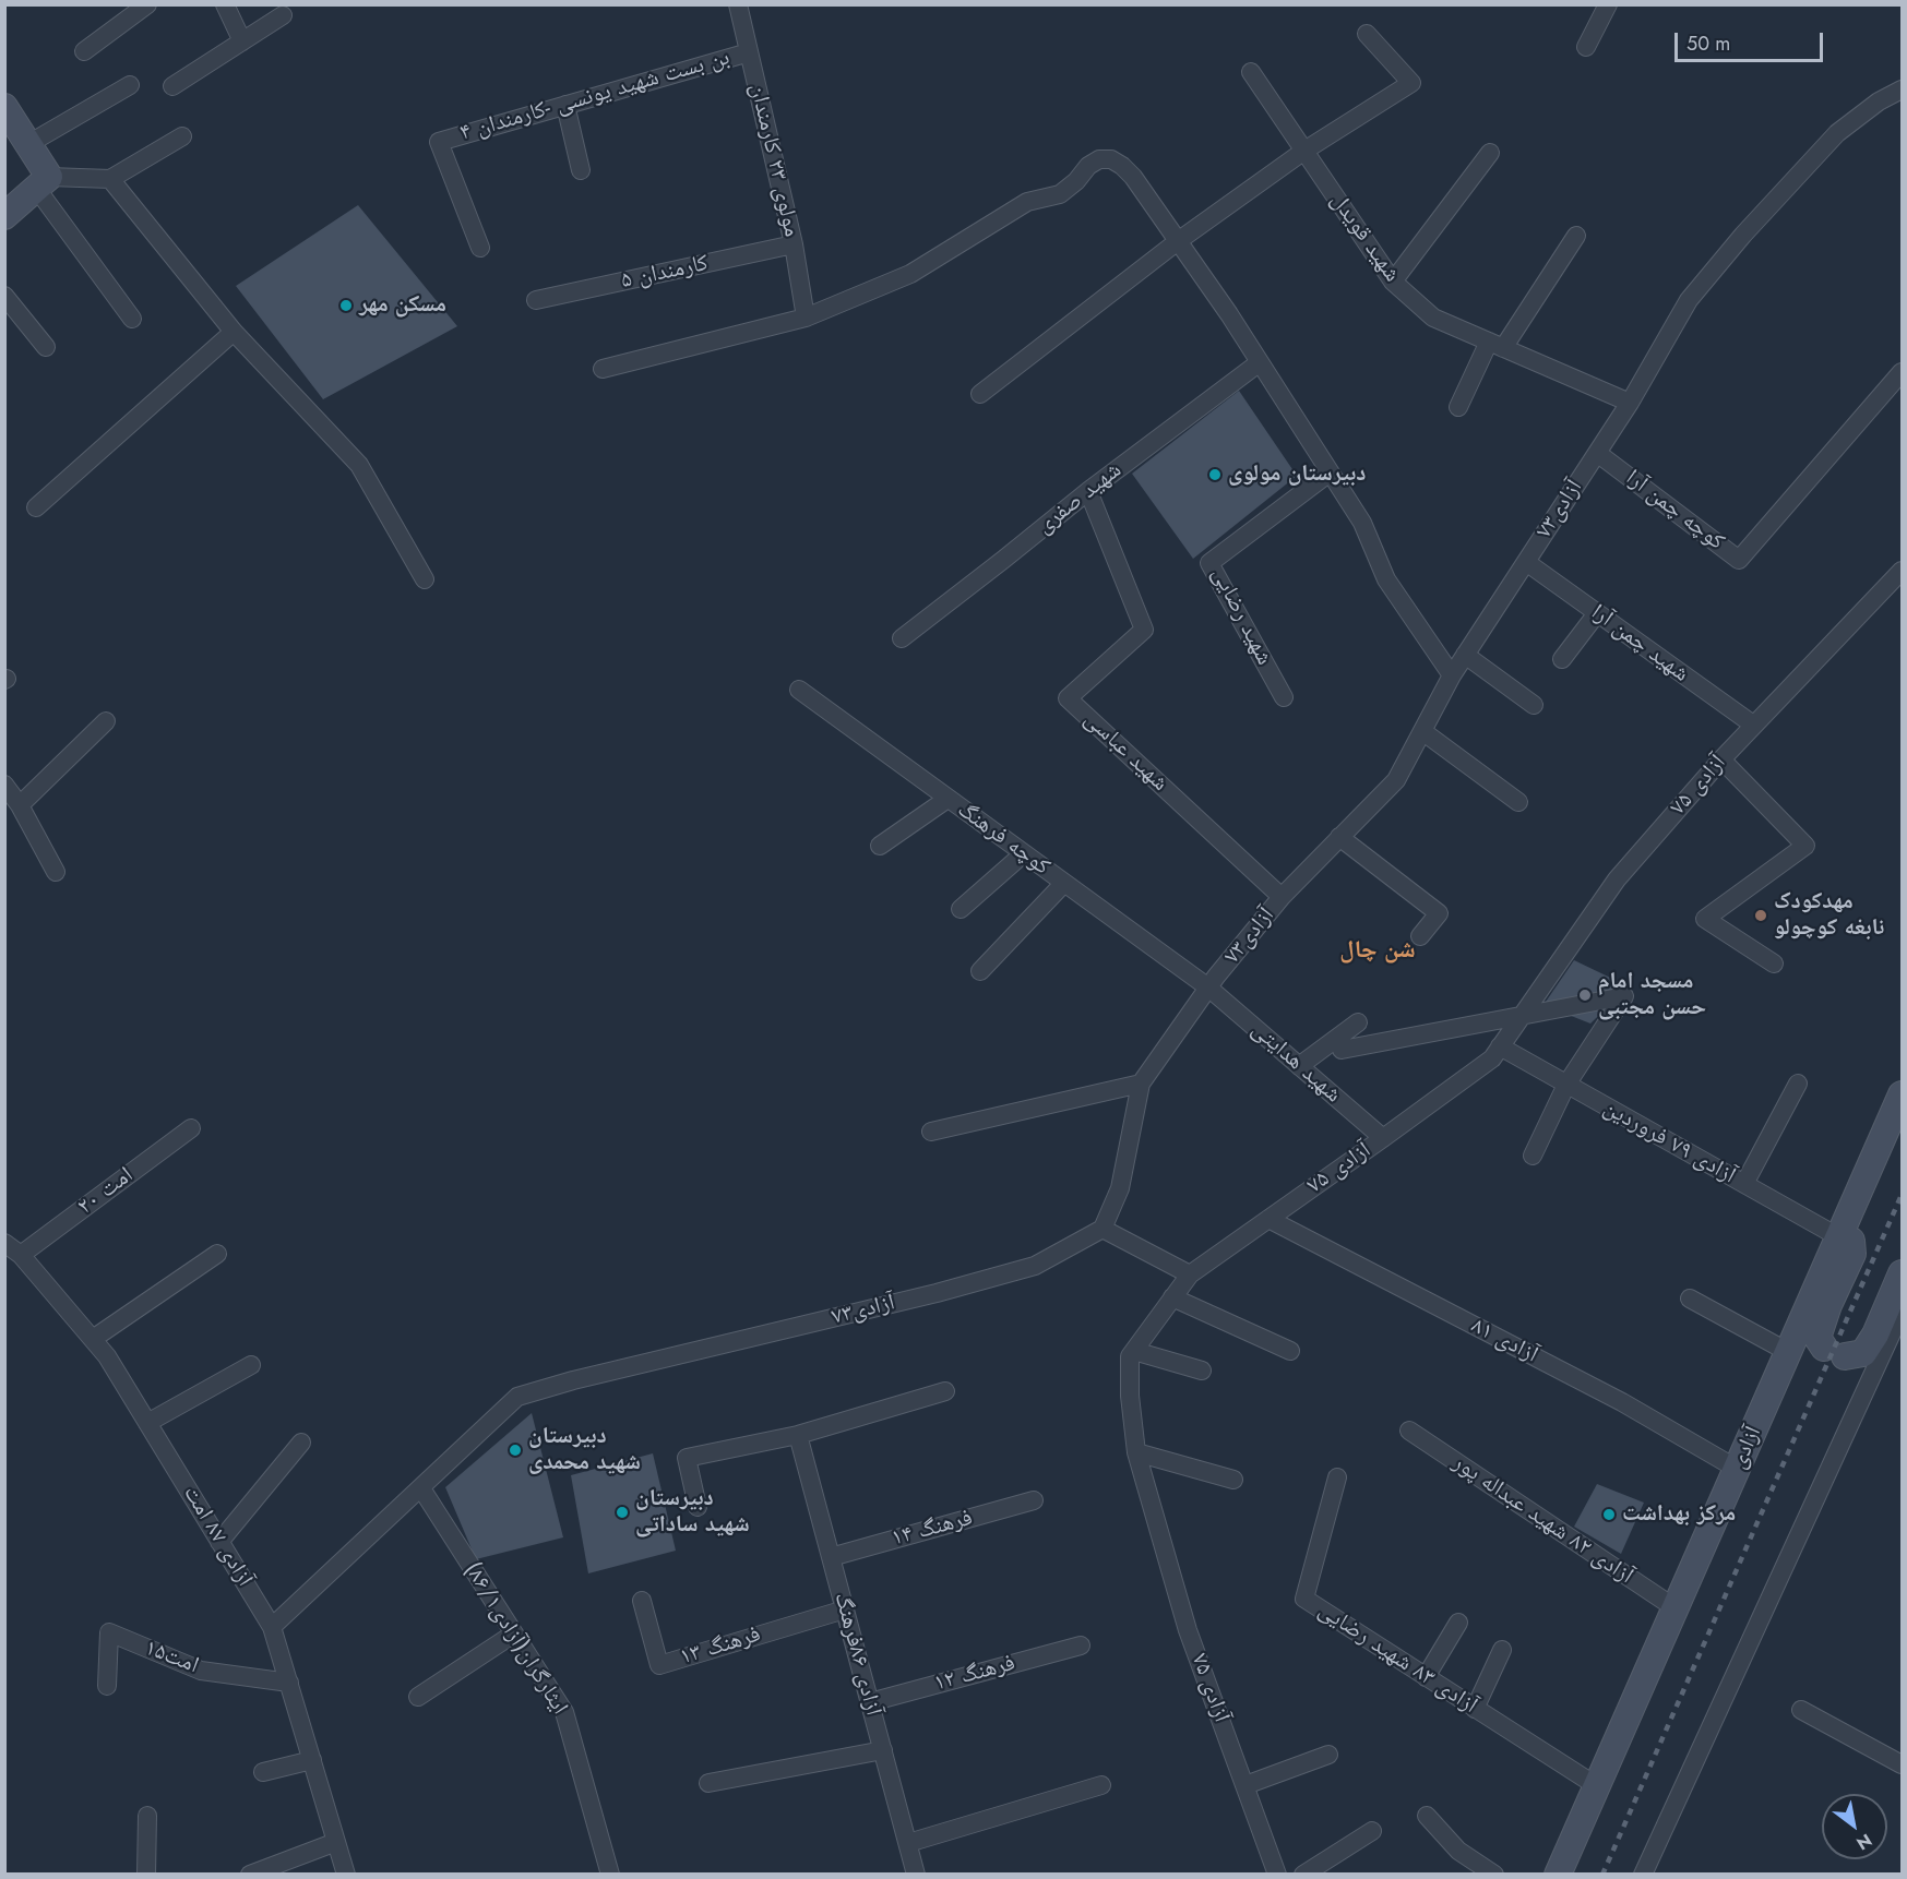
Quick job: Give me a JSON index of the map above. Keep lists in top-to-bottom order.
{
  "streets": {
    "street": [
      "بن بست شهید یونسی -کارمندان ۴",
      "مولوی ۲۳ کارمندان",
      "شهید قویدل",
      "کارمندان ۵",
      "شهید صفری",
      "آزادی۷۳",
      "کوچه چمن آرا",
      "شهید رضایی",
      "شهید چمن آرا",
      "شهید عباسی",
      "آزادی ۷۵",
      "کوچه فرهنگ",
      "شهید هدایتی",
      "آزادی ۷۹ فروردین",
      "امت ۲۰",
      "آزادی ۸۱",
      "آزادی",
      "آزادی ۸۲ شهید عبداله پور",
      "فرهنگ ۱۴",
      "آزادی ۸۷ امت",
      "ایثارگران(آزادی۸۶/۱)",
      "فرهنگ ۱۳",
      "آزادی ۸۶فرهنگ",
      "امت۱۵",
      "آزادی ۸۳ شهید رضایی",
      "فرهنگ ۱۲"
    ]
  },
  "crossings": [
    ["بن بست شهید یونسی -کارمندان ۴", "مولوی ۲۳ کارمندان"],
    ["مولوی ۲۳ کارمندان", "کارمندان ۵"],
    ["شهید قویدل", "آزادی۷۳"],
    ["شهید صفری", "شهید عباسی"],
    ["آزادی۷۳", "کوچه چمن آرا"],
    ["آزادی۷۳", "شهید چمن آرا"],
    ["آزادی۷۳", "شهید عباسی"],
    ["آزادی۷۳", "کوچه فرهنگ"],
    ["آزادی۷۳", "شهید هدایتی"],
    ["آزادی۷۳", "آزادی ۸۷ امت"],
    ["آزادی۷۳", "ایثارگران(آزادی۸۶/۱)"],
    ["شهید چمن آرا", "آزادی ۷۵"],
    ["آزادی ۷۵", "شهید هدایتی"],
    ["آزادی ۷۵", "آزادی ۷۹ فروردین"],
    ["آزادی ۷۵", "آزادی ۸۱"],
    ["کوچه فرهنگ", "شهید هدایتی"],
    ["آزادی ۷۹ فروردین", "آزادی"],
    ["امت ۲۰", "آزادی ۸۷ امت"],
    ["آزادی ۸۱", "آزادی"],
    ["آزادی", "آزادی ۸۲ شهید عبداله پور"],
    ["آزادی", "آزادی ۸۳ شهید رضایی"],
    ["فرهنگ ۱۴", "آزادی ۸۶فرهنگ"],
    ["آزادی ۸۷ امت", "امت۱۵"],
    ["فرهنگ ۱۳", "آزادی ۸۶فرهنگ"],
    ["آزادی ۸۶فرهنگ", "فرهنگ ۱۲"]
  ],
  "districts": ["شن چال"],
  "places": [
    "مسکن مهر",
    "دبیرستان مولوی",
    "مهدکودک نابغه کوچولو",
    "مسجد امام حسن مجتبی",
    "دبیرستان شهید محمدی",
    "دبیرستان شهید ساداتی",
    "مرکز بهداشت"
  ],
  "scale_bar": "50 m",
  "north": "bottom right"
}
